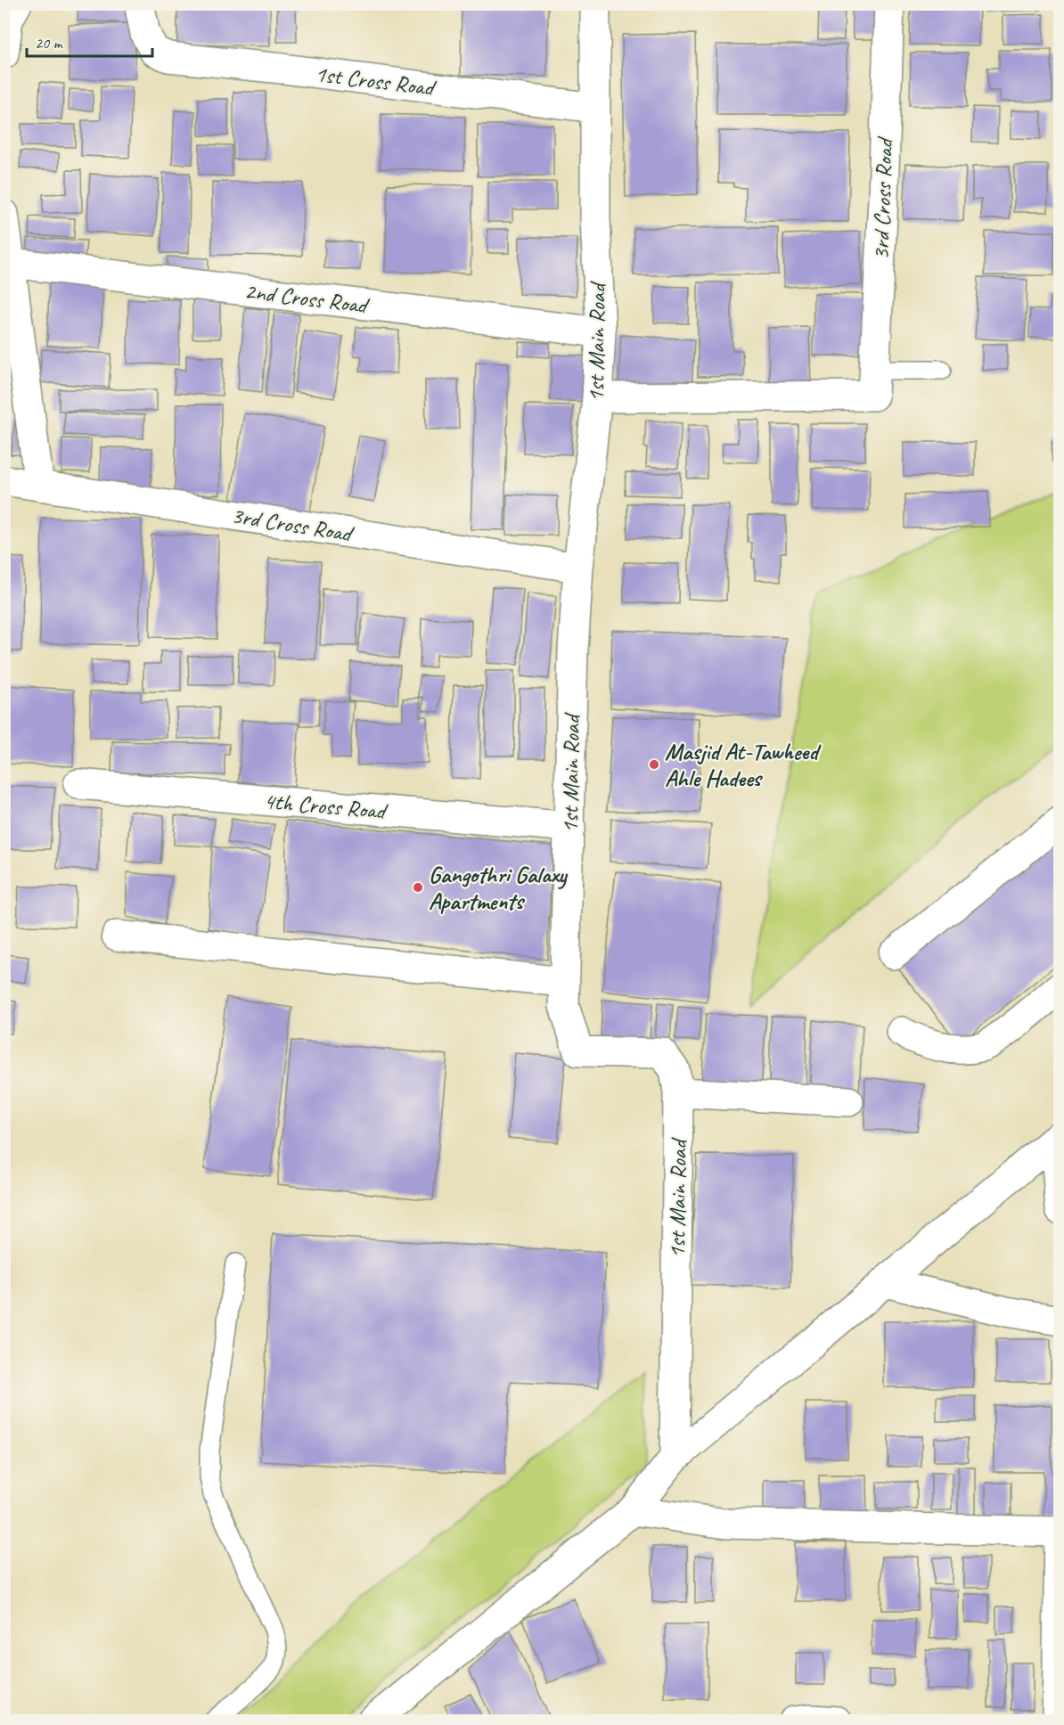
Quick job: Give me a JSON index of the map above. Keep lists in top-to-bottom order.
{
  "streets": {
    "street": [
      "1st Cross Road",
      "3rd Cross Road",
      "2nd Cross Road",
      "1st Main Road",
      "4th Cross Road"
    ]
  },
  "crossings": [
    ["1st Cross Road", "1st Main Road"],
    ["3rd Cross Road", "1st Main Road"],
    ["2nd Cross Road", "1st Main Road"],
    ["1st Main Road", "4th Cross Road"]
  ],
  "places": ["Masjid At-Tawheed Ahle Hadees", "Gangothri Galaxy Apartments"],
  "scale_bar": "20 m"
}
